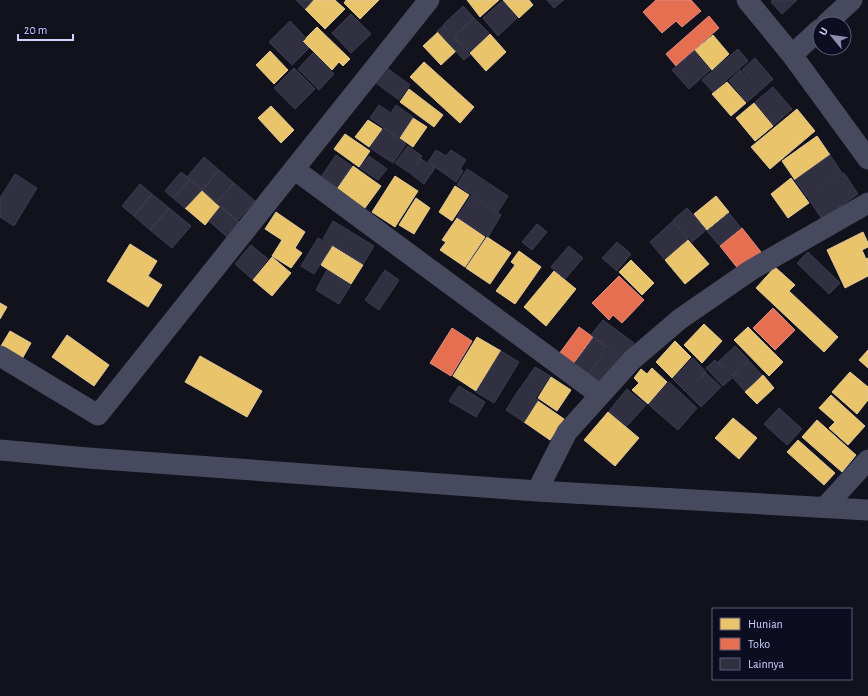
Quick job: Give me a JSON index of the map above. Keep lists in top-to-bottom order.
{
  "legend": ["Hunian", "Toko", "Lainnya"],
  "scale_bar": "20 m",
  "north": "top left"
}
